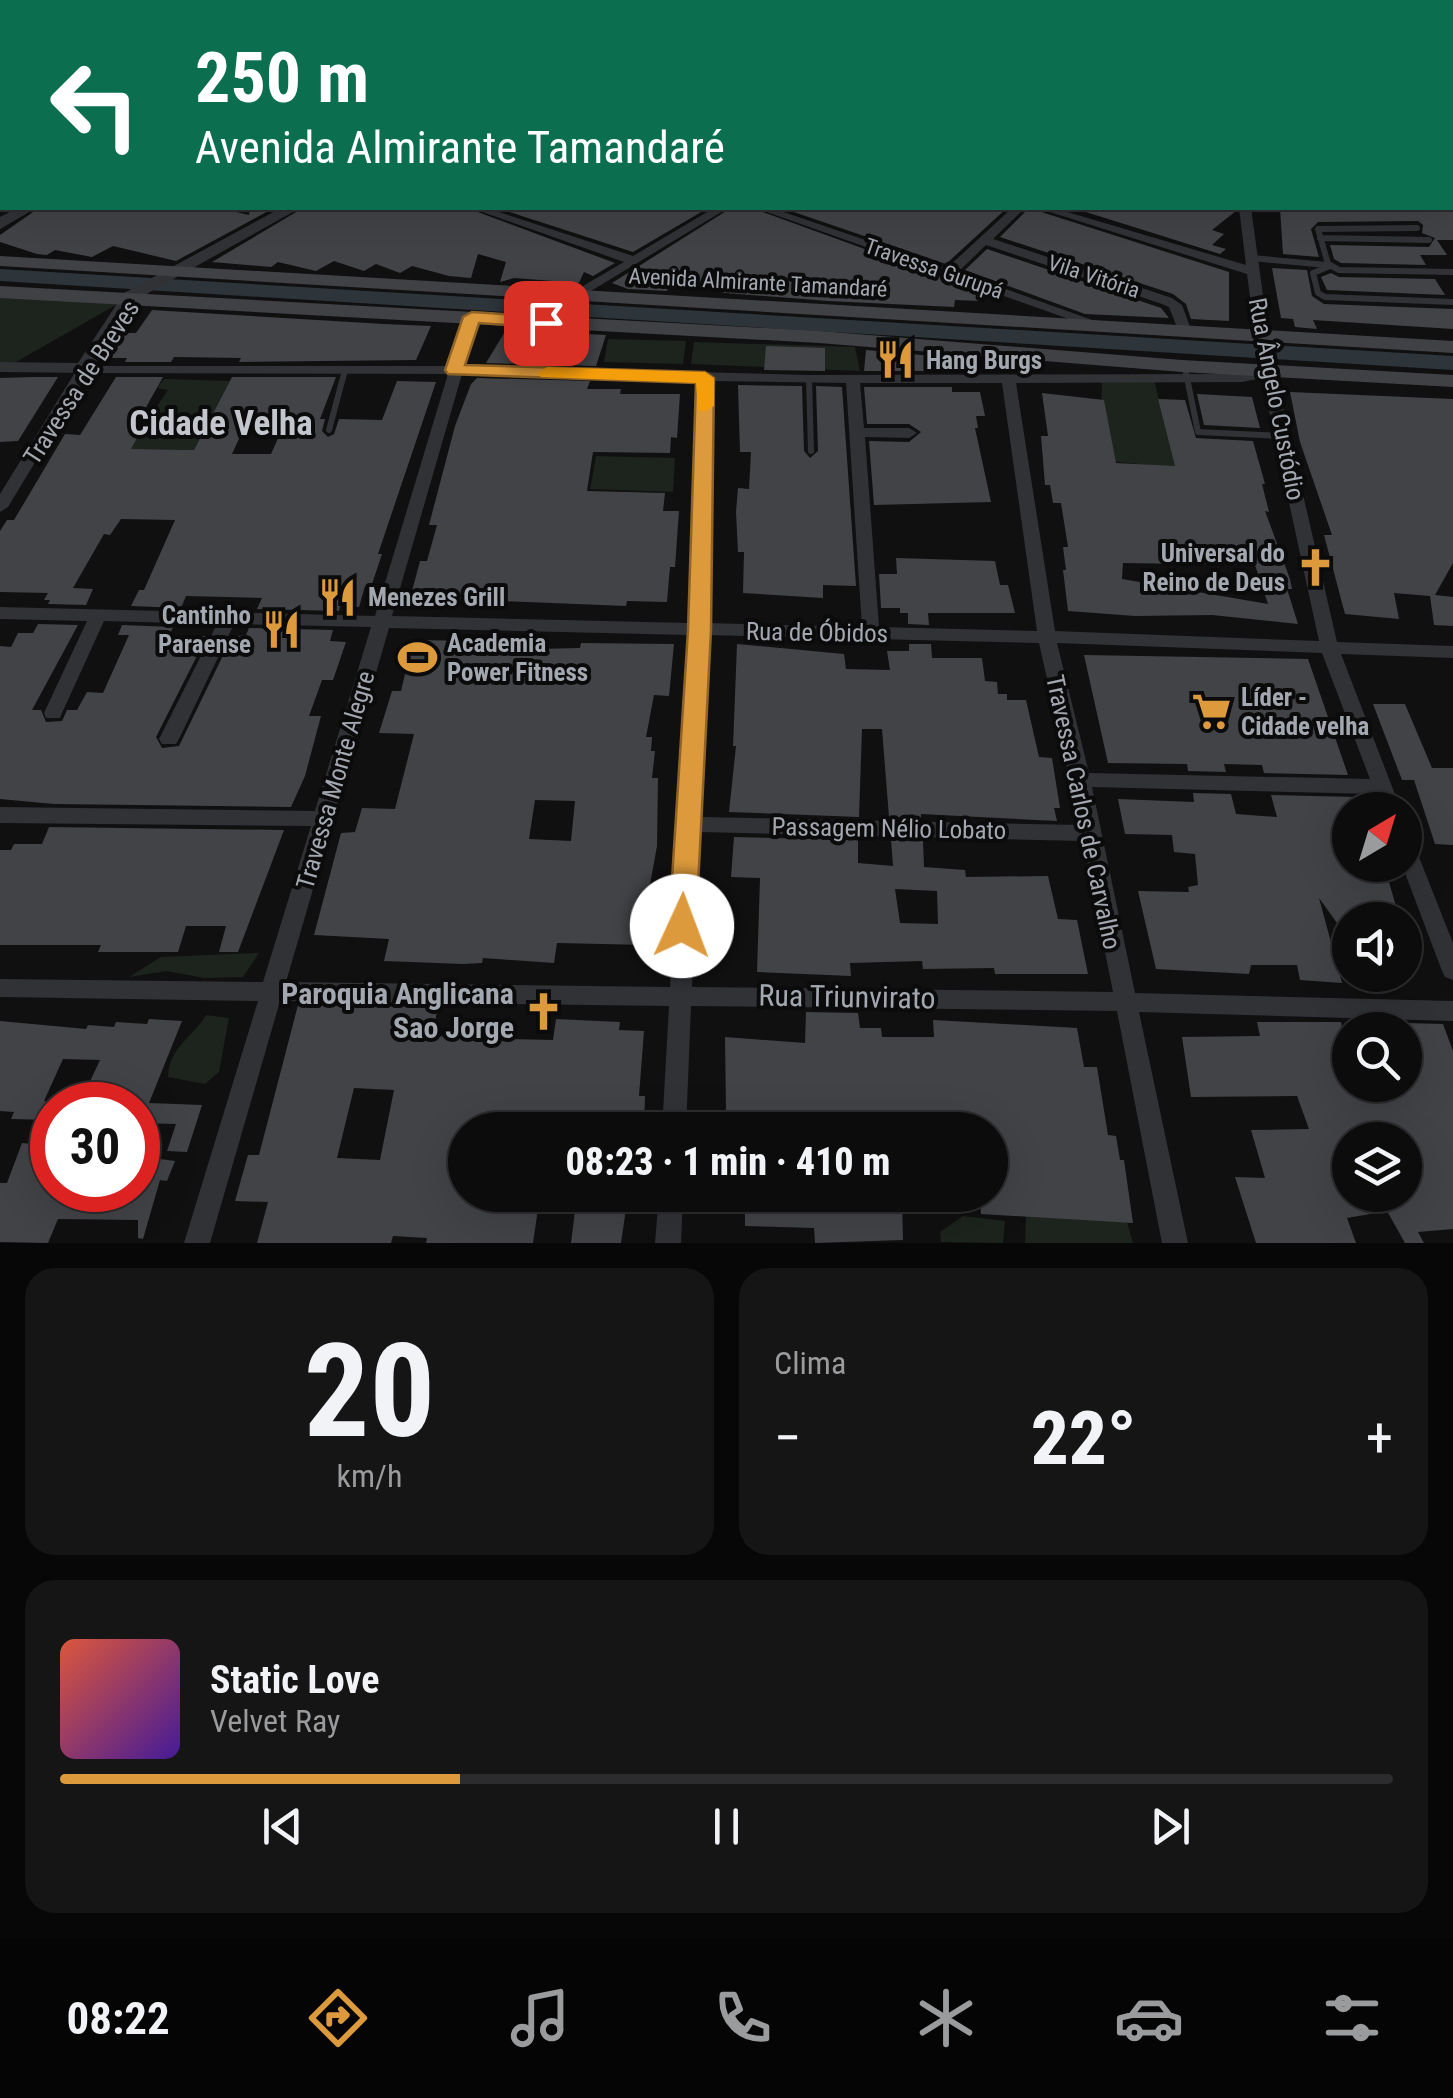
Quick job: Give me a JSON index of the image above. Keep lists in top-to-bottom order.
{
  "streets": {
    "main road": ["Avenida Almirante Tamandaré"],
    "street": [
      "Travessa Gurupá",
      "Vila Vitória",
      "Travessa de Breves",
      "Rua Ângelo Custódio",
      "Rua de Óbidos",
      "Travessa Monte Alegre",
      "Travessa Carlos de Carvalho",
      "Passagem Nélio Lobato",
      "Rua Triunvirato"
    ]
  },
  "crossings": [
    ["Travessa Gurupá", "Avenida Almirante Tamandaré"],
    ["Vila Vitória", "Avenida Almirante Tamandaré"],
    ["Avenida Almirante Tamandaré", "Travessa de Breves"],
    ["Avenida Almirante Tamandaré", "Rua Ângelo Custódio"],
    ["Rua Ângelo Custódio", "Rua de Óbidos"],
    ["Rua de Óbidos", "Travessa Monte Alegre"],
    ["Rua de Óbidos", "Travessa Carlos de Carvalho"],
    ["Travessa Monte Alegre", "Rua Triunvirato"],
    ["Travessa Carlos de Carvalho", "Passagem Nélio Lobato"],
    ["Travessa Carlos de Carvalho", "Rua Triunvirato"]
  ],
  "districts": ["Cidade Velha"],
  "places": {
    "restaurant": ["Hang Burgs", "Menezes Grill", "Cantinho Paraense"],
    "church": ["Universal do Reino de Deus", "Paroquia Anglicana Sao Jorge"],
    "sports": ["Academia Power Fitness"],
    "supermarket": ["Líder - Cidade velha"]
  },
  "north": "top right",
  "page": {
    "turn": ["250 m", "Avenida Almirante Tamandaré"],
    "limit": "30",
    "trip": "08:23 · 1 min · 410 m",
    "tile": [
      ["20", "km/h"],
      "Clima"
    ],
    "heat": ["−", "22°", "+"],
    "song": ["Static Love", "Velvet Ray"],
    "tabs": "08:22"
  }
}
